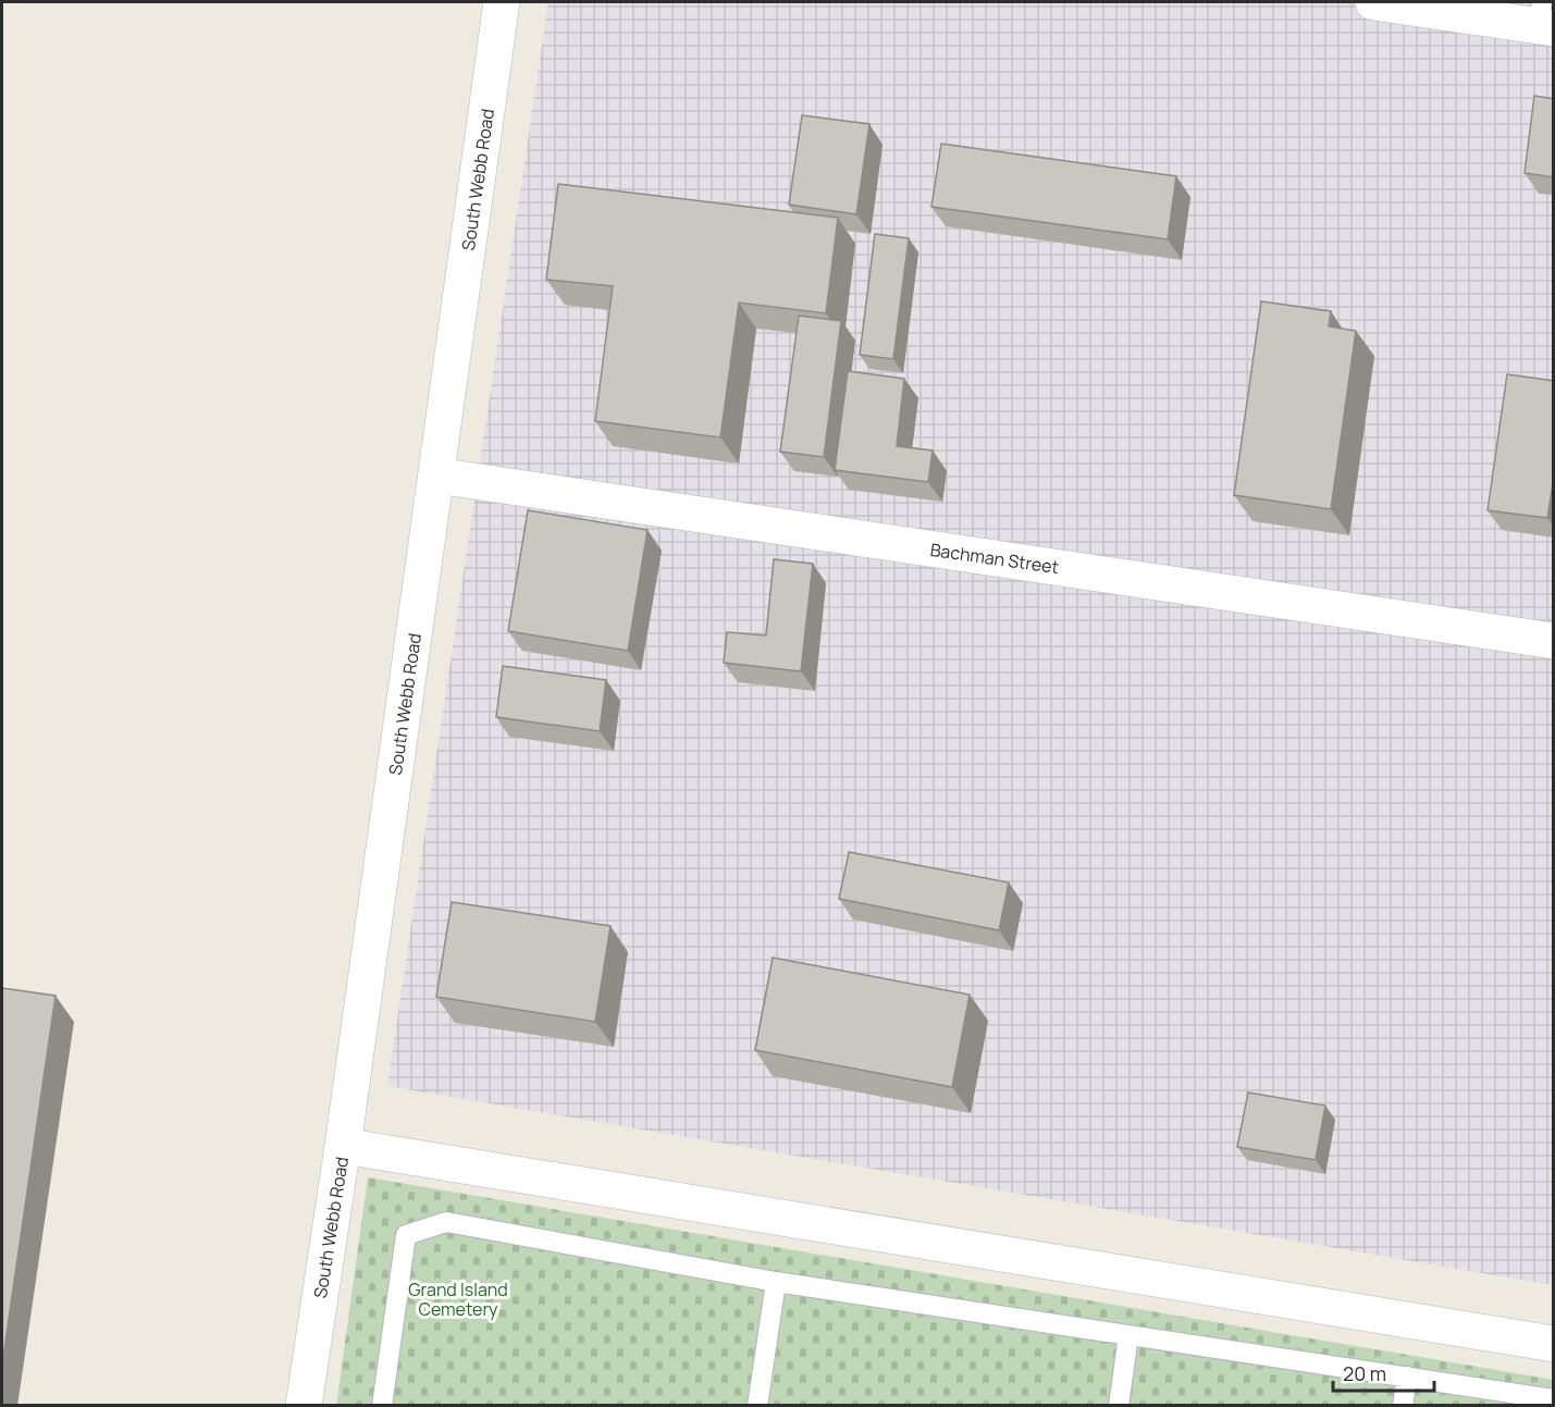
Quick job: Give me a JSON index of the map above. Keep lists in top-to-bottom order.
{
  "streets": {
    "street": ["South Webb Road", "Bachman Street"]
  },
  "crossings": [
    ["South Webb Road", "Bachman Street"]
  ],
  "parks": ["Grand Island Cemetery"],
  "scale_bar": "20 m"
}
